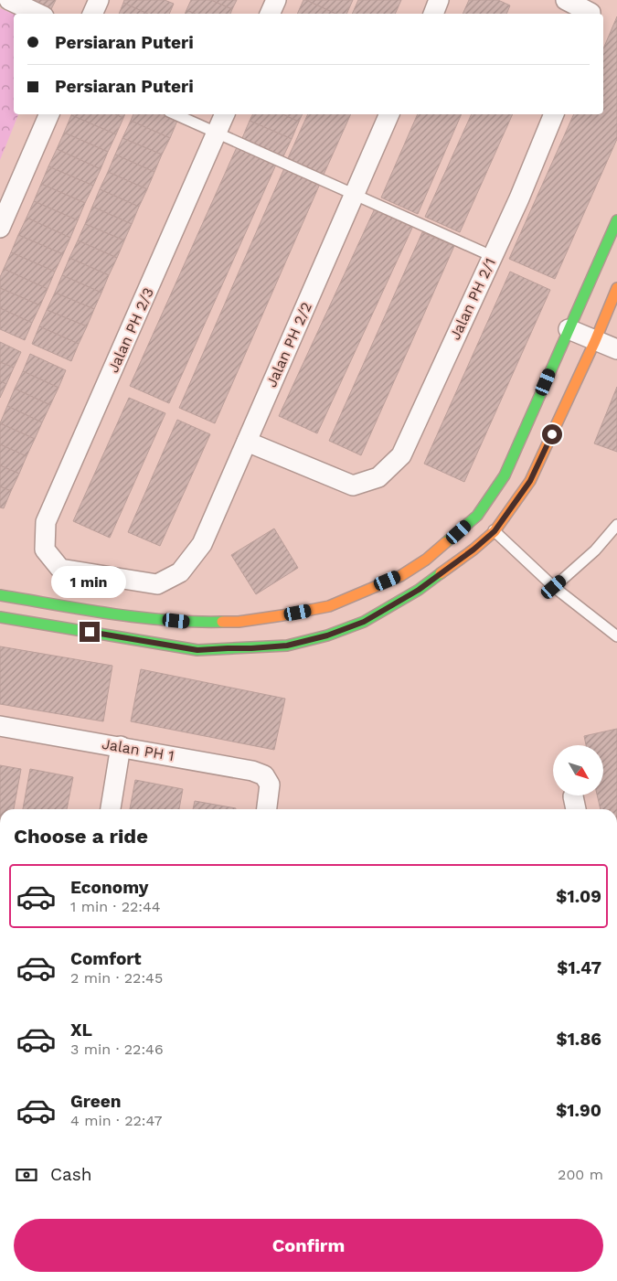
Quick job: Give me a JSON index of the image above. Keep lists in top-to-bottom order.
{
  "streets": {
    "street": [
      "Jalan PH 2/1",
      "Jalan PH 2/3",
      "Jalan PH 2/2",
      "Jalan PH 1"
    ]
  },
  "crossings": [
    ["Jalan PH 2/1", "Jalan PH 2/2"],
    ["Jalan PH 2/3", "Jalan PH 2/2"]
  ],
  "north": "bottom right",
  "page": {
    "banner": ["Persiaran Puteri", "Persiaran Puteri"],
    "bubble": "1 min",
    "heading": "Choose a ride",
    "list": [
      {
        "name": "Economy",
        "note": "1 min · 22:44",
        "value": "$1.09"
      },
      {
        "name": "Comfort",
        "note": "2 min · 22:45",
        "value": "$1.47"
      },
      {
        "name": "XL",
        "note": "3 min · 22:46",
        "value": "$1.86"
      },
      {
        "name": "Green",
        "note": "4 min · 22:47",
        "value": "$1.90"
      }
    ],
    "pay": ["Cash", "200 m"],
    "buttons": "Confirm"
  }
}
